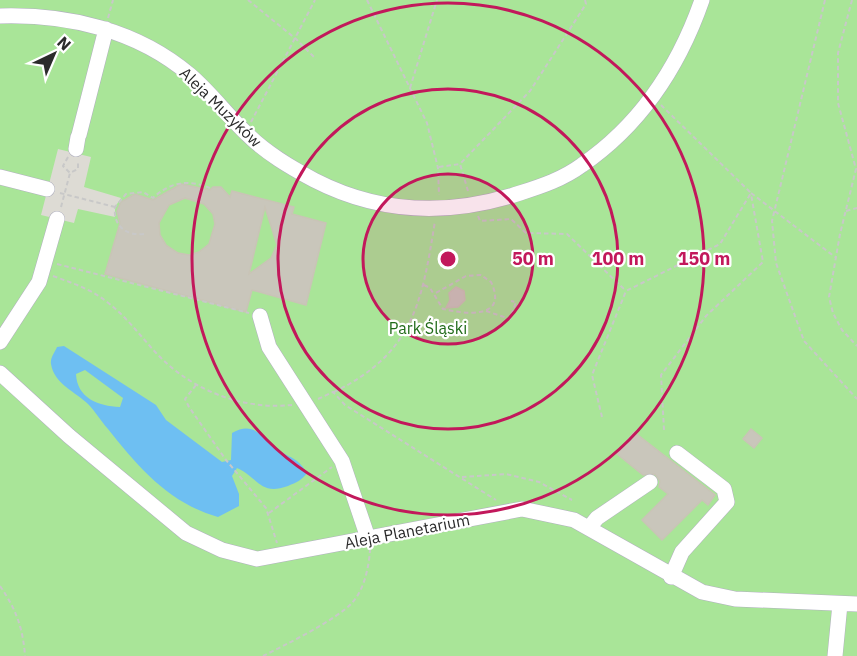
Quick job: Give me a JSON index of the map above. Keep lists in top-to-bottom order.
{
  "streets": {
    "street": ["Aleja Muzyków", "Aleja Planetarium"]
  },
  "parks": ["Park Śląski"],
  "north": "top right",
  "rings": ["50 m", "100 m", "150 m"]
}
